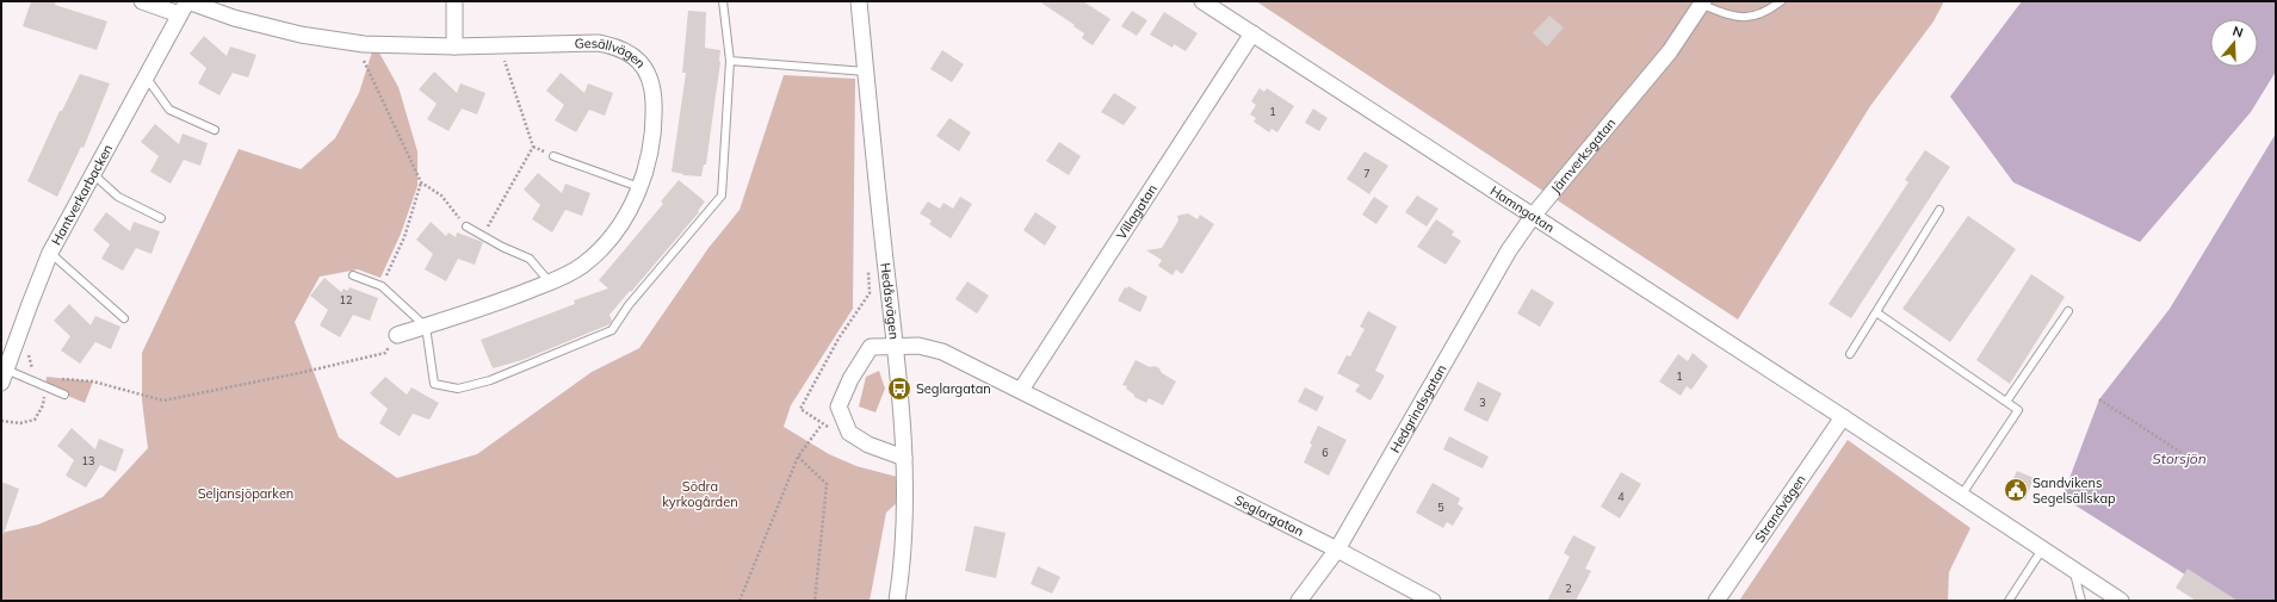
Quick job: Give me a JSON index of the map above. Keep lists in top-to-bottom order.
{
  "streets": {
    "street": [
      "Gesällvägen",
      "Järnverksgatan",
      "Hantverkarbacken",
      "Hamngatan",
      "Villagatan",
      "Hedåsvägen",
      "Hedgrindsgatan",
      "Strandvägen",
      "Seglargatan"
    ]
  },
  "crossings": [
    ["Gesällvägen", "Hantverkarbacken"],
    ["Järnverksgatan", "Hamngatan"],
    ["Järnverksgatan", "Hedgrindsgatan"],
    ["Hamngatan", "Villagatan"],
    ["Hamngatan", "Hedgrindsgatan"],
    ["Hamngatan", "Strandvägen"],
    ["Villagatan", "Seglargatan"],
    ["Hedåsvägen", "Seglargatan"],
    ["Hedgrindsgatan", "Seglargatan"]
  ],
  "water": ["Storsjön"],
  "parks": ["Södra kyrkogården", "Seljansjöparken"],
  "places": {
    "bus stop": ["Seglargatan"],
    "public building": ["Sandvikens Segelsällskap"]
  },
  "house_numbers": [
    "1",
    "7",
    "12",
    "1",
    "3",
    "6",
    "13",
    "4",
    "5",
    "2"
  ],
  "north": "top"
}
